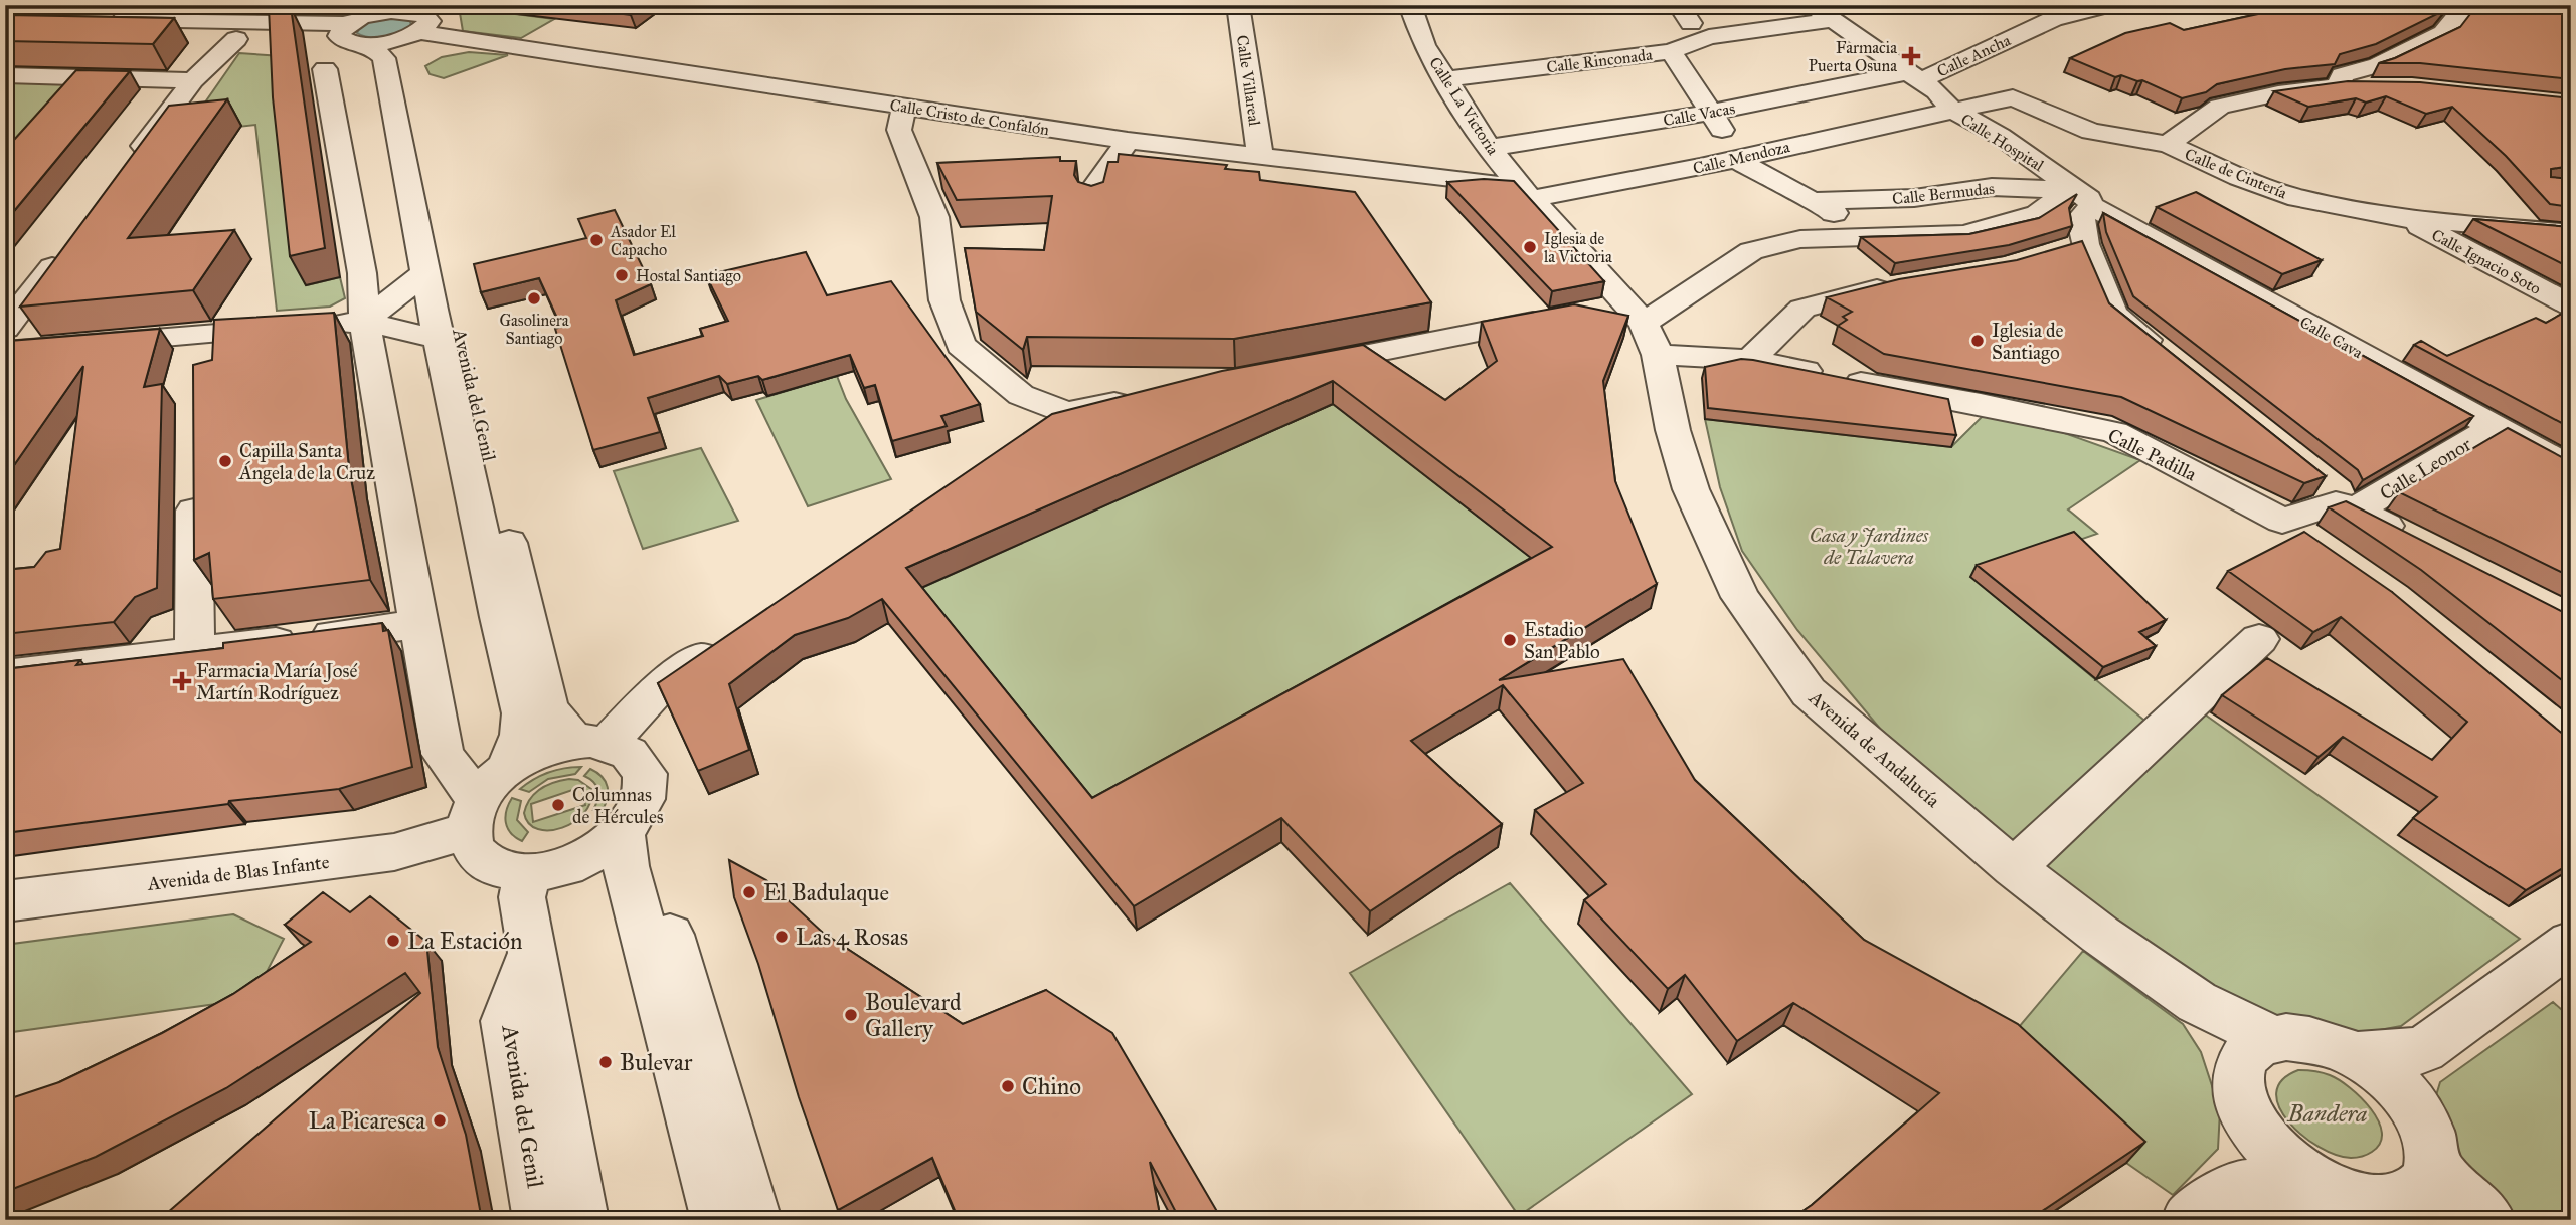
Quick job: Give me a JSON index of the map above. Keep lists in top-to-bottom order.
{
  "streets": {
    "street": [
      "Calle Ancha",
      "Calle Rinconada",
      "Calle Villareal",
      "Calle La Victoria",
      "Calle Vacas",
      "Calle Cristo de Confalón",
      "Calle Hospital",
      "Calle Mendoza",
      "Calle de Cintería",
      "Calle Bermudas",
      "Calle Ignacio Soto",
      "Calle Cava",
      "Avenida del Genil",
      "Calle Padilla",
      "Calle Leonor",
      "Avenida de Andalucía",
      "Avenida de Blas Infante"
    ]
  },
  "crossings": [
    ["Calle Ancha", "Calle Vacas"],
    ["Calle Ancha", "Calle Hospital"],
    ["Calle Rinconada", "Calle La Victoria"],
    ["Calle Rinconada", "Calle Hospital"],
    ["Calle Villareal", "Calle Cristo de Confalón"],
    ["Calle La Victoria", "Calle Vacas"],
    ["Calle La Victoria", "Calle Cristo de Confalón"],
    ["Calle La Victoria", "Calle Mendoza"],
    ["Calle Vacas", "Calle Hospital"],
    ["Calle Cristo de Confalón", "Calle Mendoza"],
    ["Calle Cristo de Confalón", "Avenida del Genil"],
    ["Calle Hospital", "Calle Mendoza"],
    ["Calle Hospital", "Calle de Cintería"],
    ["Calle Hospital", "Calle Bermudas"],
    ["Calle Hospital", "Calle Cava"],
    ["Calle Mendoza", "Calle de Cintería"],
    ["Calle de Cintería", "Calle Ignacio Soto"],
    ["Calle Bermudas", "Calle Cava"],
    ["Calle Cava", "Calle Leonor"],
    ["Avenida del Genil", "Avenida de Blas Infante"],
    ["Calle Padilla", "Avenida de Andalucía"]
  ],
  "parks": ["Casa y Jardines de Talavera", "Bandera"],
  "places": {
    "health": ["Farmacia Puerta Osuna", "Farmacia María José Martín Rodríguez"],
    "other": [
      "Asador El Capacho",
      "Iglesia de la Victoria",
      "Hostal Santiago",
      "Gasolinera Santiago",
      "Iglesia de Santiago",
      "Capilla Santa Ángela de la Cruz",
      "Estadio San Pablo",
      "Columnas de Hércules",
      "El Badulaque",
      "Las 4 Rosas",
      "La Estación",
      "Boulevard Gallery",
      "Bulevar",
      "Chino",
      "La Picaresca"
    ]
  }
}
